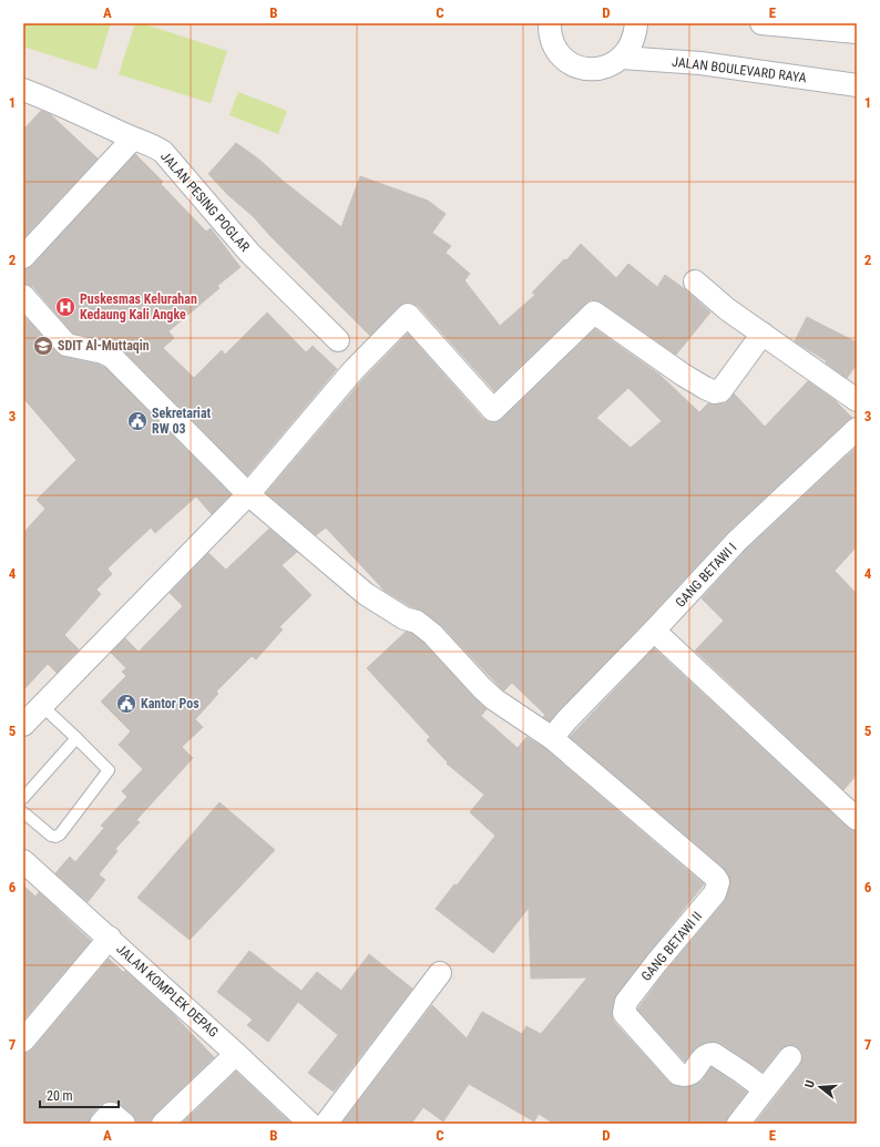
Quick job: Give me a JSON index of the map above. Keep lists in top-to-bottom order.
{
  "streets": {
    "street": [
      "JALAN BOULEVARD RAYA",
      "JALAN PESING POGLAR",
      "GANG BETAWI I",
      "GANG BETAWI II",
      "JALAN KOMPLEK DEPAG"
    ]
  },
  "crossings": [
    ["GANG BETAWI I", "GANG BETAWI II"]
  ],
  "places": {
    "hospital": ["Puskesmas Kelurahan Kedaung Kali Angke"],
    "school or university": ["SDIT Al-Muttaqin"],
    "public building": ["Sekretariat RW 03", "Kantor Pos"]
  },
  "scale_bar": "20 m",
  "north": "left",
  "grid": {
    "columns": [
      "A",
      "B",
      "C",
      "D",
      "E"
    ],
    "rows": [
      "1",
      "2",
      "3",
      "4",
      "5",
      "6",
      "7"
    ]
  }
}
